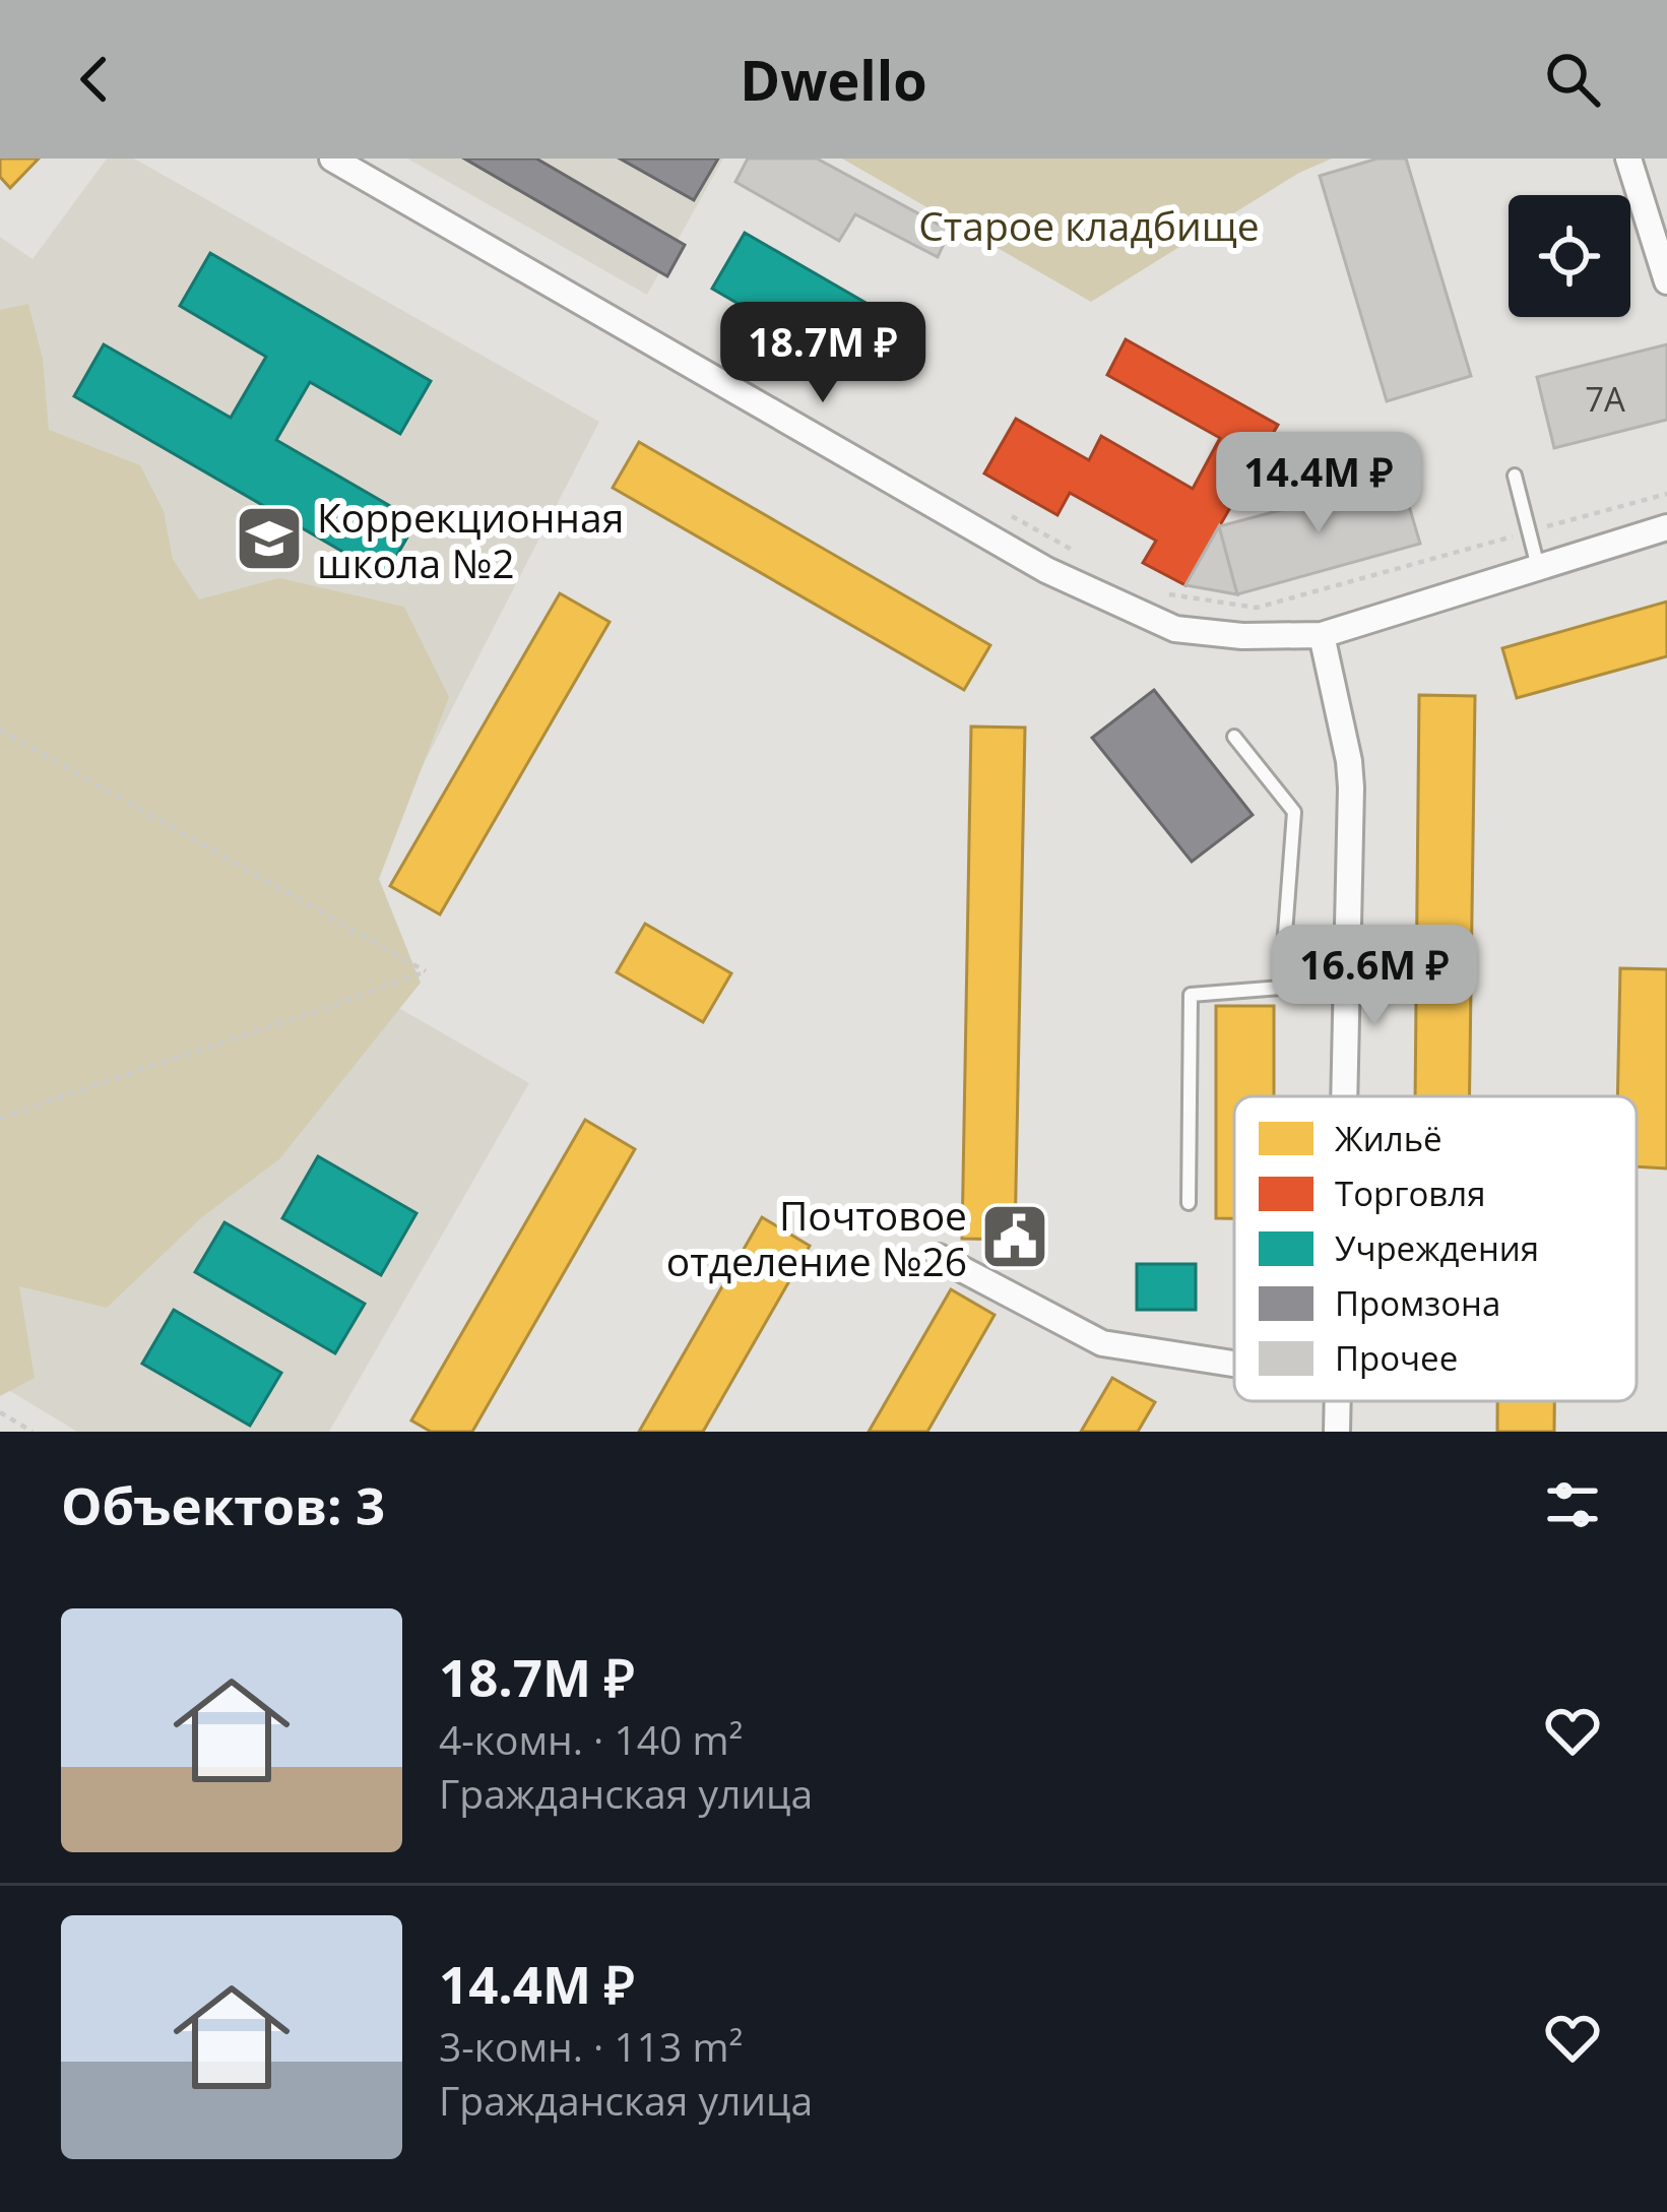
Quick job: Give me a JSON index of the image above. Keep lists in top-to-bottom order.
{
  "parks": ["Старое кладбище"],
  "places": {
    "school or university": ["Коррекционная школа №2"],
    "public building": ["Почтовое отделение №26"]
  },
  "house_numbers": ["7А"],
  "legend": [
    "Жильё",
    "Торговля",
    "Учреждения",
    "Промзона",
    "Прочее"
  ],
  "page": {
    "header": "Dwello",
    "price": ["18.7M ₽", "14.4M ₽", "16.6M ₽"],
    "heading": "Объектов: 3",
    "list": [
      {
        "name": "18.7M ₽",
        "note": "4-комн. · 140 m² · Гражданская улица"
      },
      {
        "name": "14.4M ₽",
        "note": "3-комн. · 113 m² · Гражданская улица"
      }
    ]
  }
}
